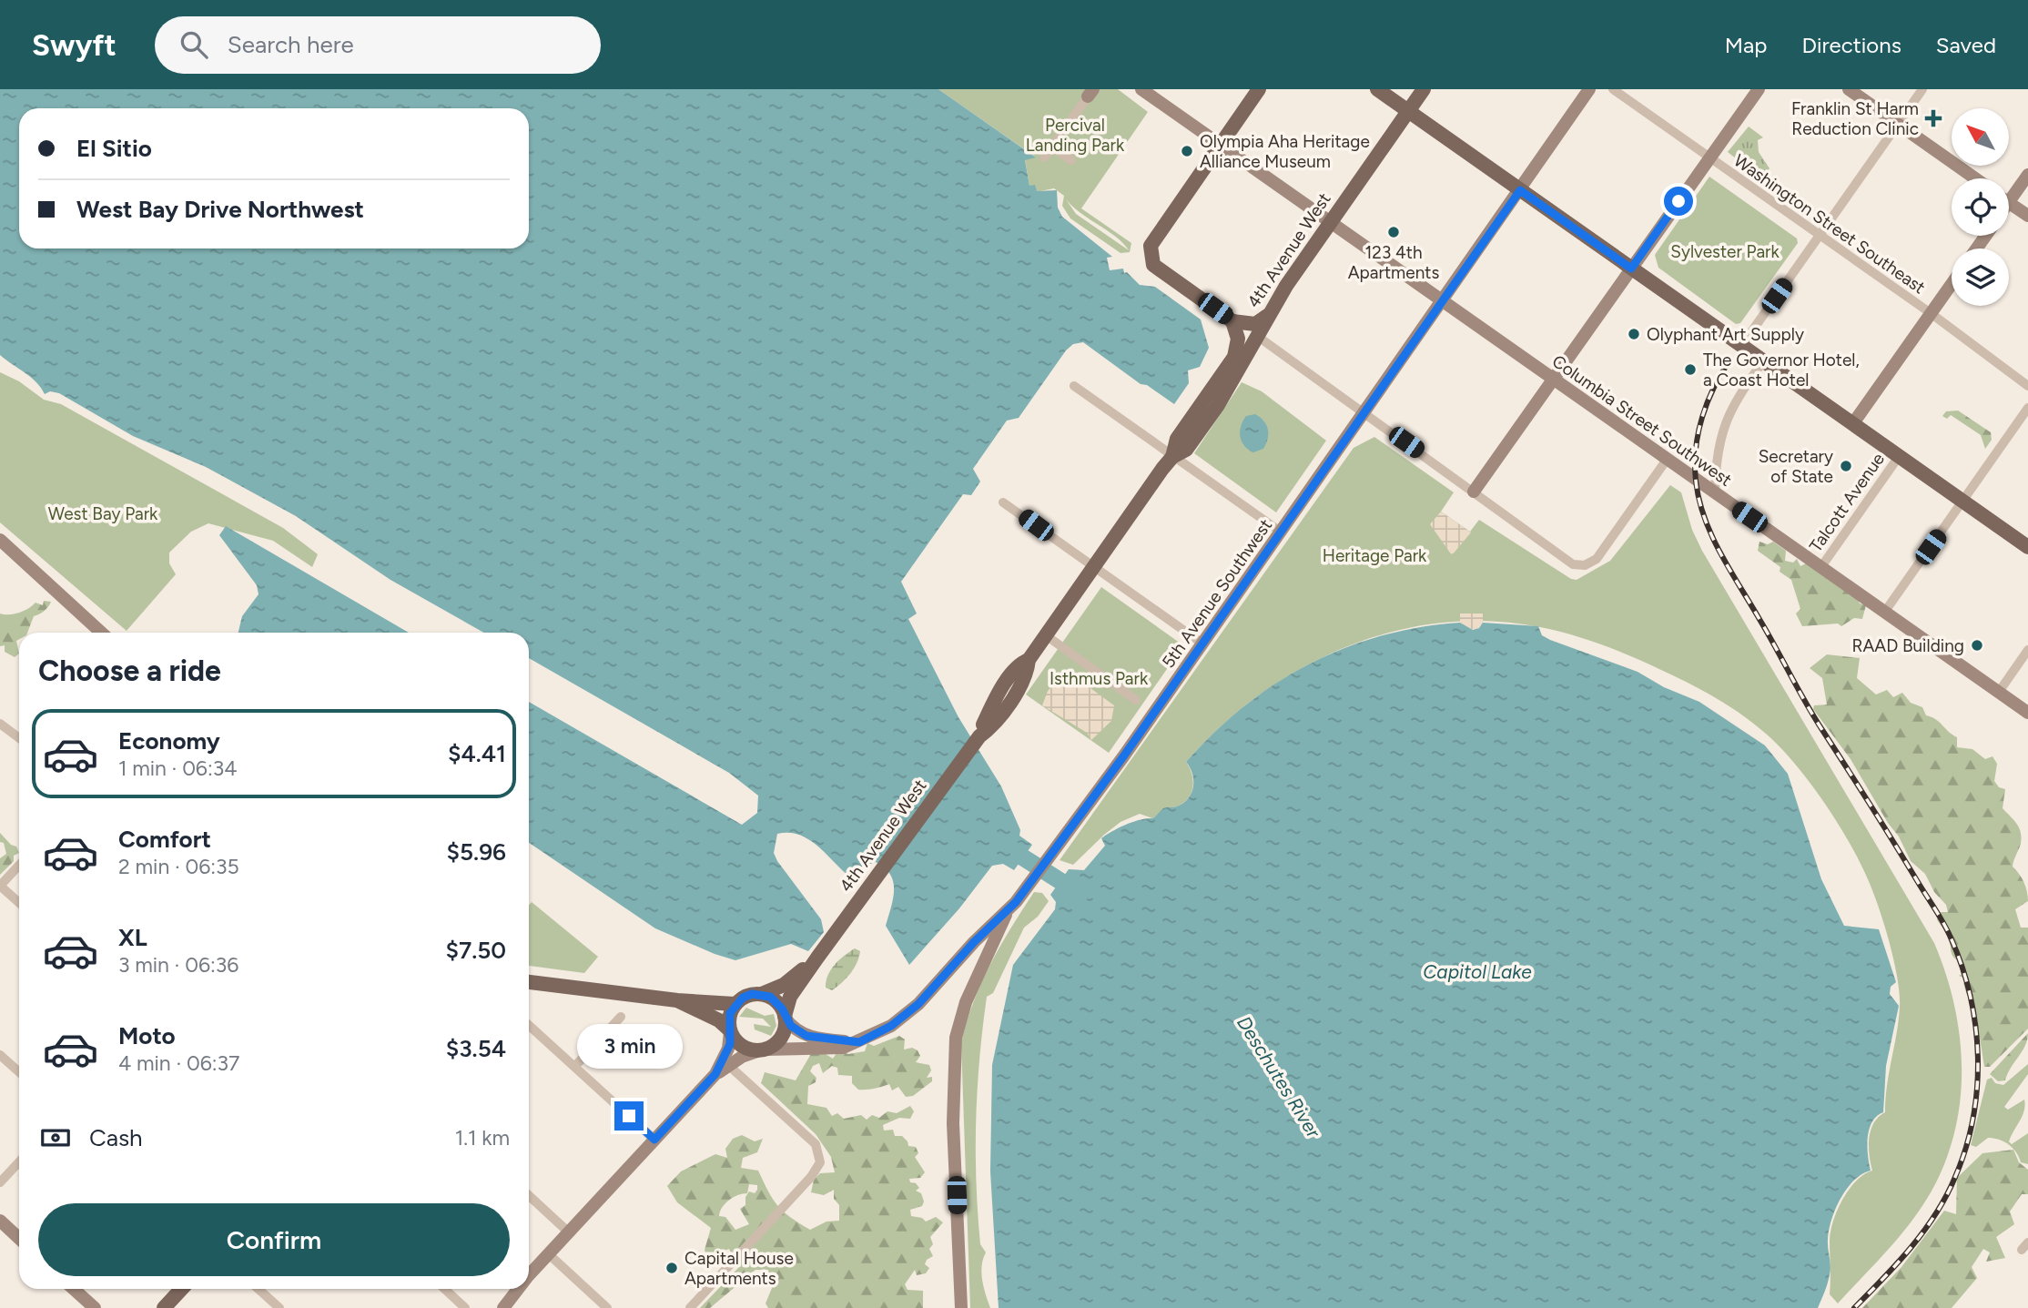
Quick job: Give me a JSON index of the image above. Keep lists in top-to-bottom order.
{
  "streets": {
    "main road": ["4th Avenue West"],
    "street": [
      "Washington Street Southeast",
      "Columbia Street Southwest",
      "Talcott Avenue",
      "5th Avenue Southwest"
    ]
  },
  "crossings": [
    ["4th Avenue West", "Columbia Street Southwest"],
    ["Columbia Street Southwest", "Talcott Avenue"],
    ["Columbia Street Southwest", "5th Avenue Southwest"]
  ],
  "water": ["Capitol Lake", "Deschutes River"],
  "parks": [
    "Percival Landing Park",
    "Sylvester Park",
    "West Bay Park",
    "Heritage Park",
    "Isthmus Park"
  ],
  "places": {
    "health": ["Franklin St Harm Reduction Clinic"],
    "other": [
      "Olympia Aha Heritage Alliance Museum",
      "123 4th Apartments",
      "Olyphant Art Supply",
      "The Governor Hotel, a Coast Hotel",
      "Secretary of State",
      "RAAD Building",
      "Capital House Apartments"
    ]
  },
  "north": "top left",
  "page": {
    "header": "Swyft",
    "search": "Search here",
    "nav": ["Map", "Directions", "Saved"],
    "banner": ["El Sitio", "West Bay Drive Northwest"],
    "heading": "Choose a ride",
    "list": [
      {
        "name": "Economy",
        "note": "1 min · 06:34",
        "value": "$4.41"
      },
      {
        "name": "Comfort",
        "note": "2 min · 06:35",
        "value": "$5.96"
      },
      {
        "name": "XL",
        "note": "3 min · 06:36",
        "value": "$7.50"
      },
      {
        "name": "Moto",
        "note": "4 min · 06:37",
        "value": "$3.54"
      }
    ],
    "bubble": "3 min",
    "pay": ["Cash", "1.1 km"],
    "buttons": "Confirm"
  }
}
